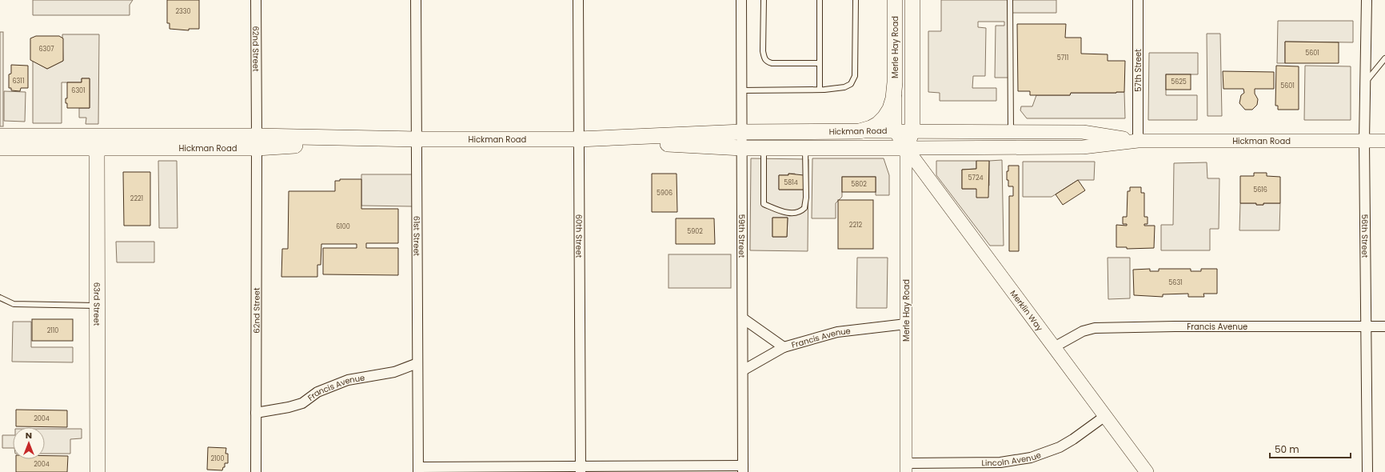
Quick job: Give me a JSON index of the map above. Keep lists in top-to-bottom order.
{
  "streets": {
    "main road": [
      "Merle Hay Road",
      "Hickman Road",
      "63rd Street",
      "Merklin Way"
    ],
    "street": [
      "62nd Street",
      "57th Street",
      "61st Street",
      "60th Street",
      "59th Street",
      "56th Street",
      "Francis Avenue",
      "Lincoln Avenue"
    ]
  },
  "crossings": [
    ["Merle Hay Road", "Hickman Road"],
    ["Merle Hay Road", "Merklin Way"],
    ["Merle Hay Road", "Francis Avenue"],
    ["Merle Hay Road", "Lincoln Avenue"],
    ["62nd Street", "Hickman Road"],
    ["62nd Street", "Francis Avenue"],
    ["57th Street", "Hickman Road"],
    ["Hickman Road", "61st Street"],
    ["Hickman Road", "60th Street"],
    ["Hickman Road", "59th Street"],
    ["Hickman Road", "56th Street"],
    ["Hickman Road", "63rd Street"],
    ["Hickman Road", "Merklin Way"],
    ["61st Street", "Francis Avenue"],
    ["59th Street", "Francis Avenue"],
    ["56th Street", "Francis Avenue"],
    ["Merklin Way", "Francis Avenue"],
    ["Merklin Way", "Lincoln Avenue"]
  ],
  "house_numbers": [
    "2330",
    "6307",
    "5601",
    "5711",
    "6311",
    "5625",
    "5601",
    "6301",
    "5724",
    "5814",
    "5802",
    "5616",
    "5906",
    "2221",
    "2212",
    "6100",
    "5902",
    "5631",
    "2110",
    "2004",
    "2100",
    "2004"
  ],
  "scale_bar": "50 m",
  "north": "top"
}
